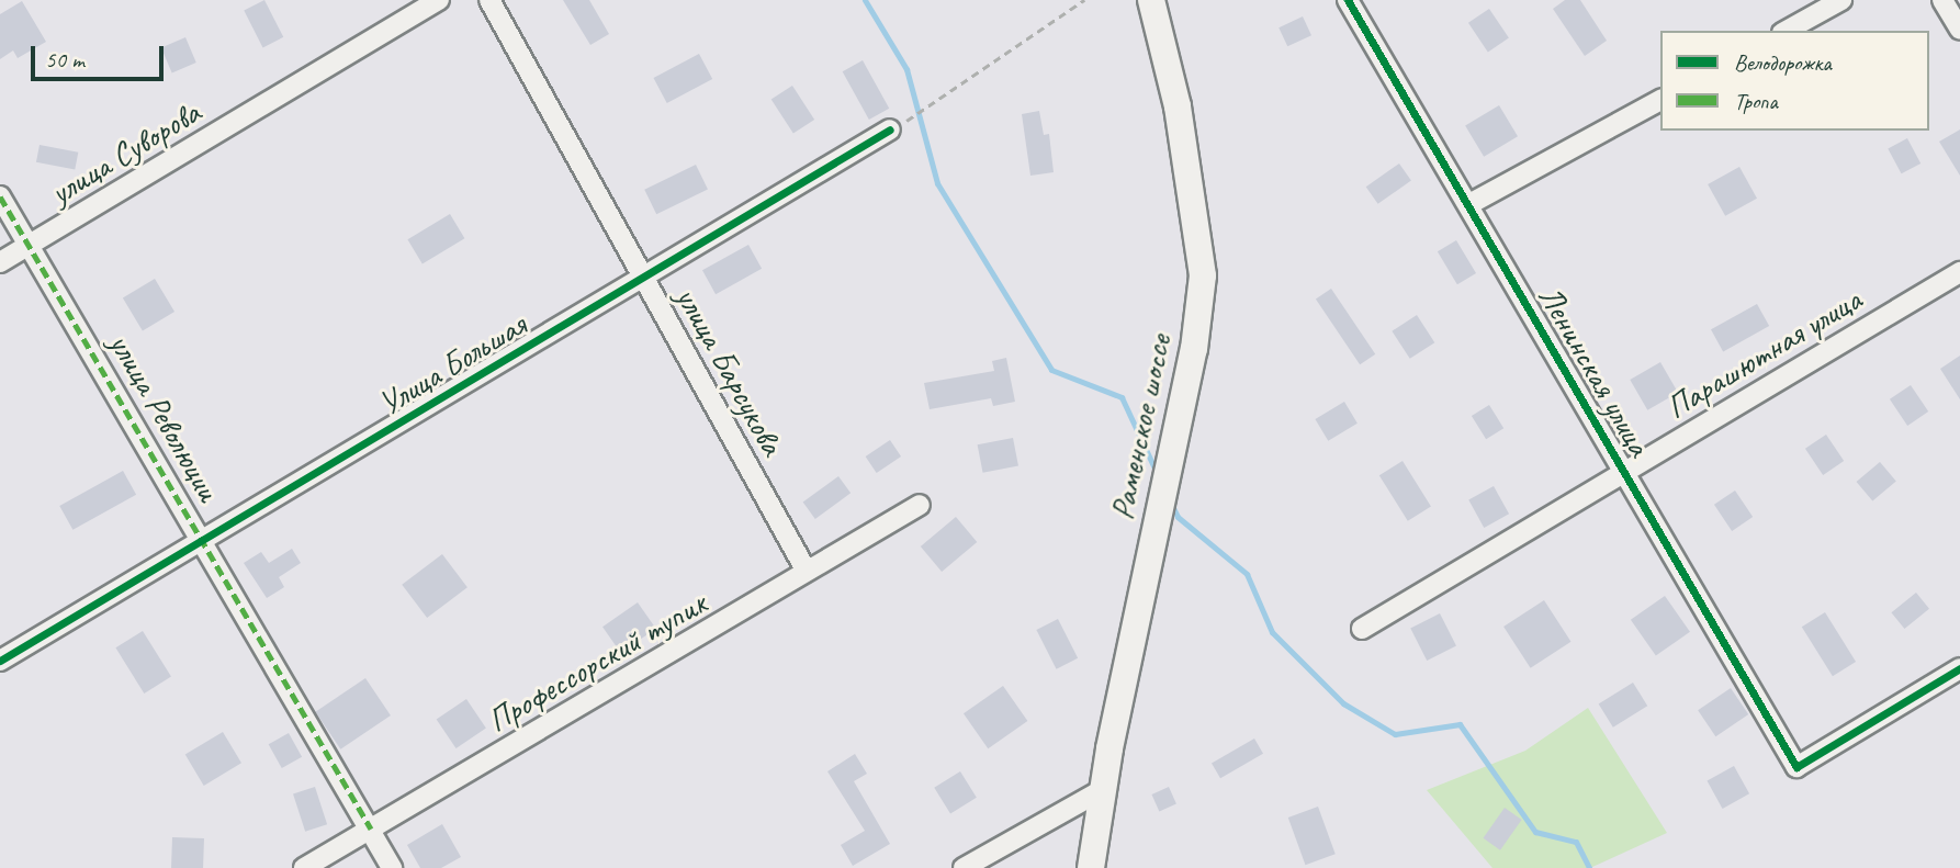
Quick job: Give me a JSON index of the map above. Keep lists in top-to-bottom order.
{
  "streets": {
    "main road": ["Раменское шоссе"],
    "street": [
      "улица Суворова",
      "Парашютная улица",
      "Улица Большая",
      "улица Барсукова",
      "Ленинская улица",
      "улица Революции",
      "Профессорский тупик"
    ]
  },
  "crossings": [
    ["улица Суворова", "улица Революции"],
    ["Парашютная улица", "Ленинская улица"],
    ["Улица Большая", "улица Барсукова"],
    ["Улица Большая", "улица Революции"],
    ["улица Барсукова", "Профессорский тупик"],
    ["улица Революции", "Профессорский тупик"]
  ],
  "legend": ["Велодорожка", "Тропа"],
  "scale_bar": "50 m"
}
